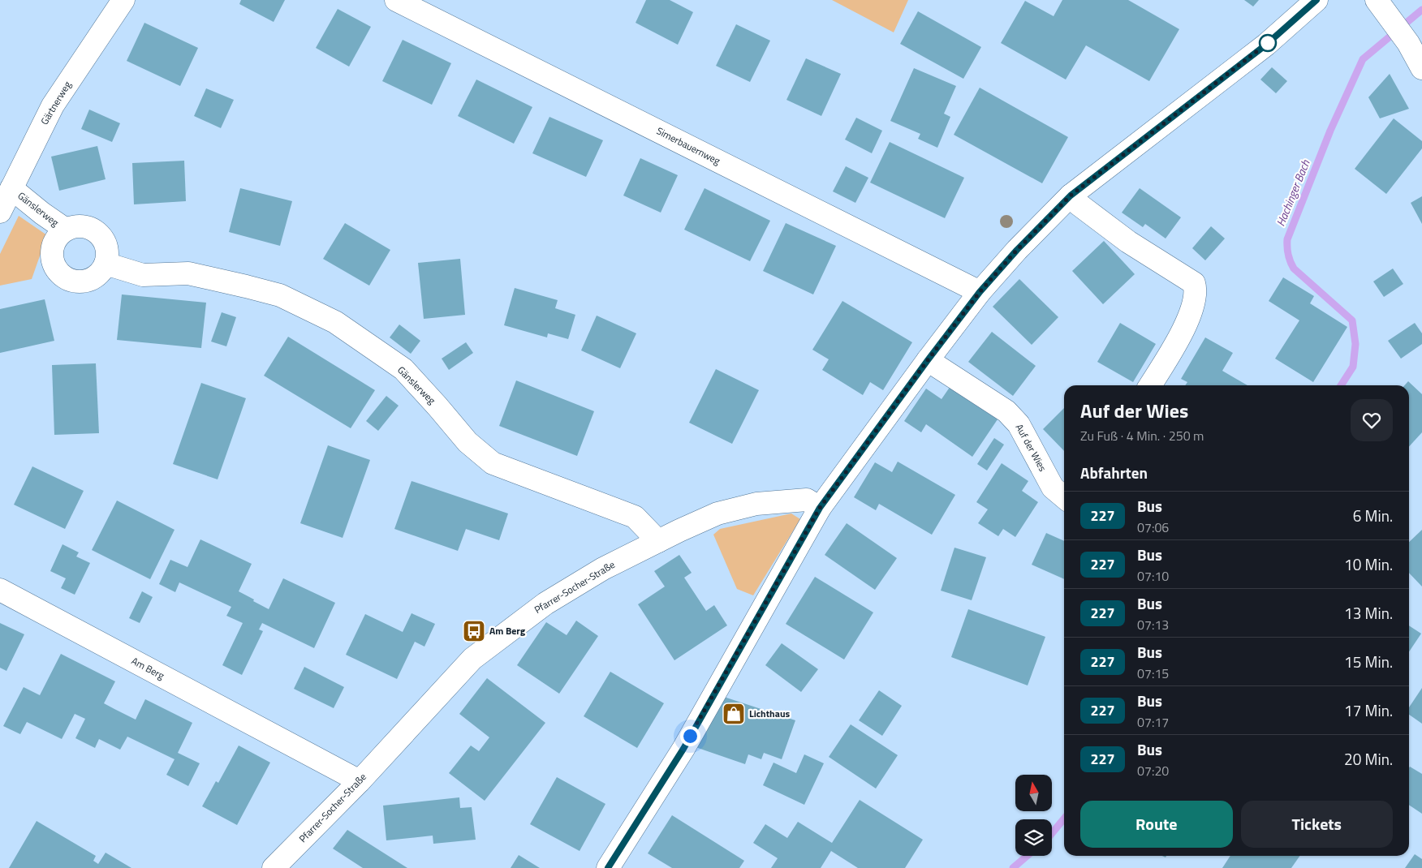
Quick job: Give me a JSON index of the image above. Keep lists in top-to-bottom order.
{
  "streets": {
    "street": [
      "Gärtnerweg",
      "Simerbauernweg",
      "Gänslerweg",
      "Auf der Wies",
      "Pfarrer-Socher-Straße",
      "Am Berg"
    ]
  },
  "crossings": [
    ["Gärtnerweg", "Gänslerweg"],
    ["Gänslerweg", "Pfarrer-Socher-Straße"],
    ["Pfarrer-Socher-Straße", "Am Berg"]
  ],
  "water": ["Hachinger Bach"],
  "places": {
    "bus stop": ["Am Berg"],
    "shop": ["Lichthaus"]
  },
  "lines": ["bus line 227"],
  "north": "top",
  "page": {
    "heading": [
      ["Auf der Wies", "Zu Fuß · 4 Min. · 250 m"],
      "Abfahrten"
    ],
    "list": [
      {
        "mark": "227",
        "name": "Bus",
        "note": "07:06",
        "value": "6 Min."
      },
      {
        "mark": "227",
        "name": "Bus",
        "note": "07:10",
        "value": "10 Min."
      },
      {
        "mark": "227",
        "name": "Bus",
        "note": "07:13",
        "value": "13 Min."
      },
      {
        "mark": "227",
        "name": "Bus",
        "note": "07:15",
        "value": "15 Min."
      },
      {
        "mark": "227",
        "name": "Bus",
        "note": "07:17",
        "value": "17 Min."
      },
      {
        "mark": "227",
        "name": "Bus",
        "note": "07:20",
        "value": "20 Min."
      }
    ],
    "buttons": ["Route", "Tickets"]
  }
}
